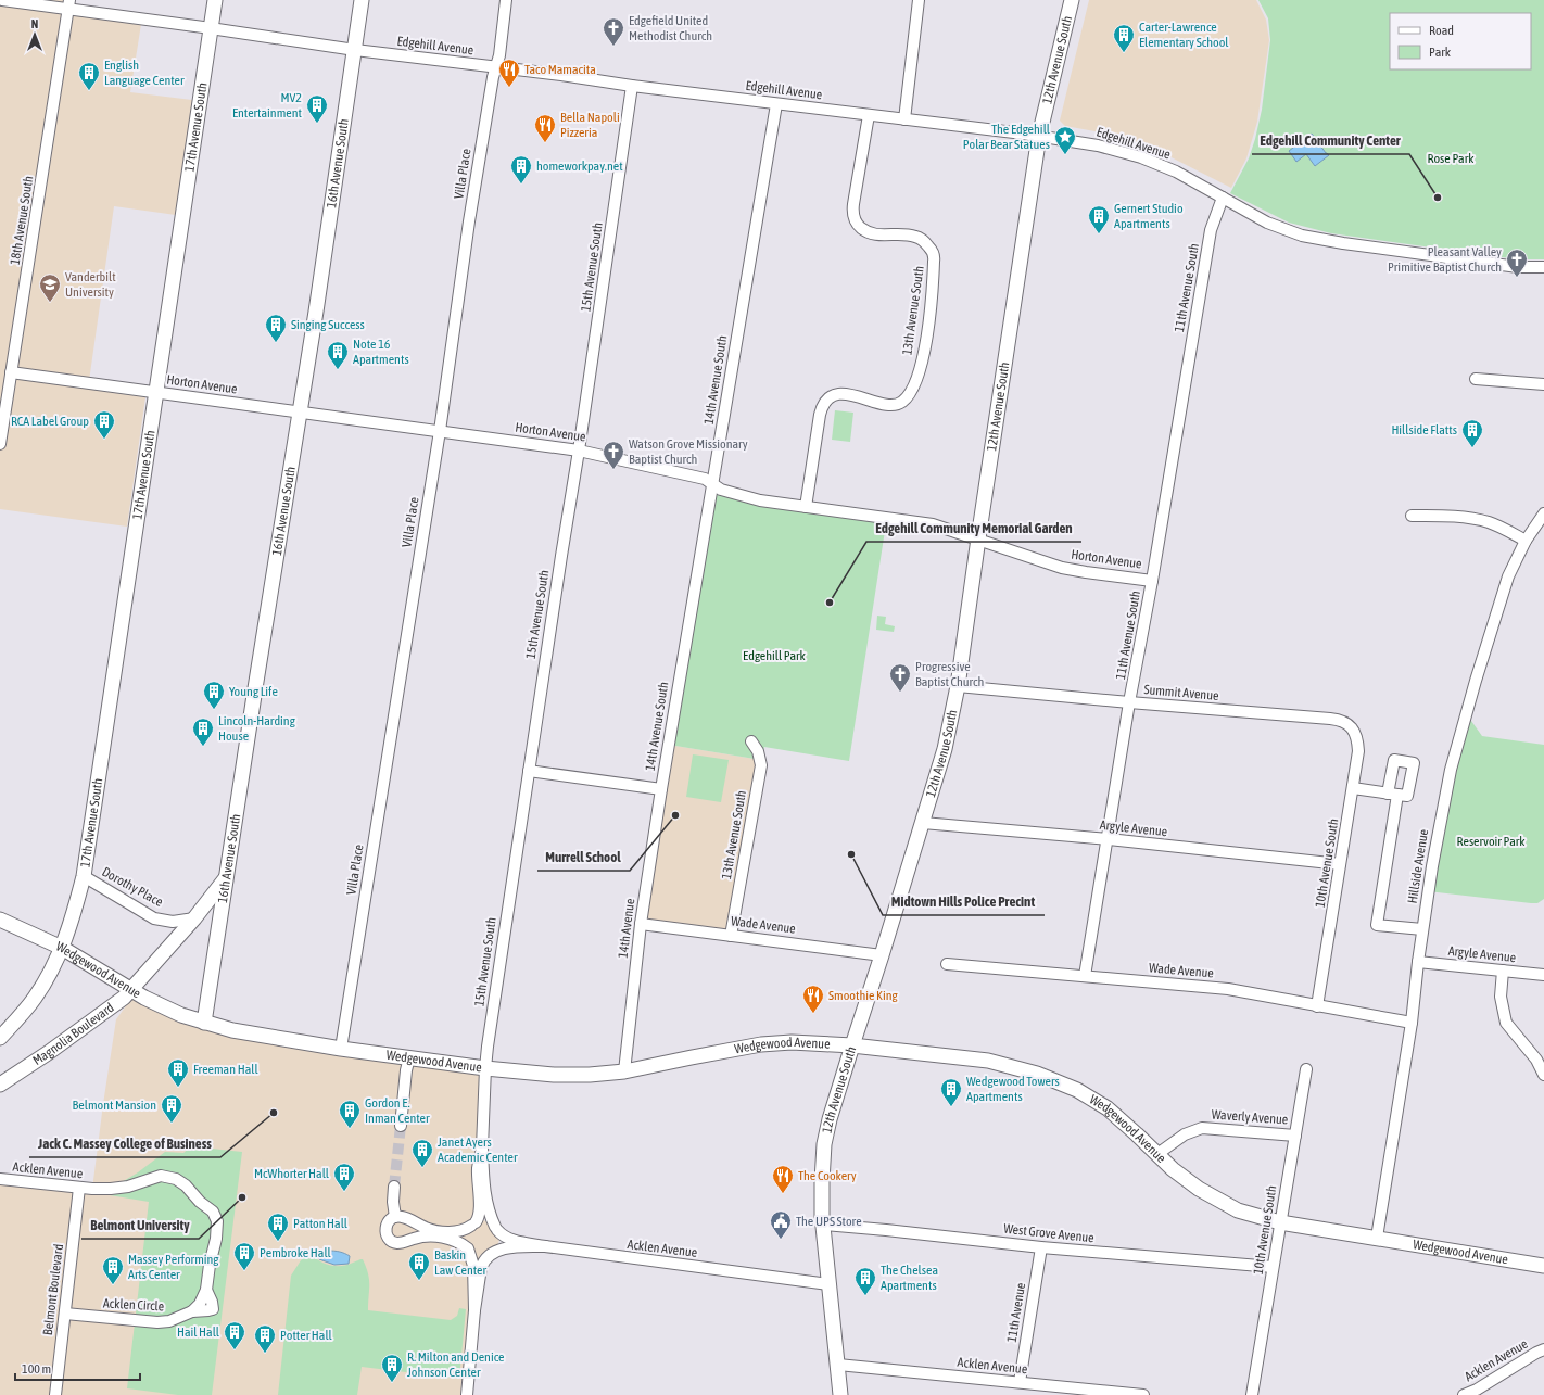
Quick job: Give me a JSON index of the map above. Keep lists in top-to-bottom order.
{
  "streets": {
    "main road": [
      "12th Avenue South",
      "17th Avenue South",
      "16th Avenue South",
      "Wedgewood Avenue",
      "Magnolia Boulevard"
    ],
    "street": [
      "Edgehill Avenue",
      "Villa Place",
      "18th Avenue South",
      "15th Avenue South",
      "11th Avenue South",
      "13th Avenue South",
      "14th Avenue South",
      "Horton Avenue",
      "Summit Avenue",
      "Argyle Avenue",
      "10th Avenue South",
      "Hillside Avenue",
      "Dorothy Place",
      "Wade Avenue",
      "14th Avenue",
      "Waverly Avenue",
      "Acklen Avenue",
      "West Grove Avenue",
      "Belmont Boulevard",
      "Acklen Circle",
      "11th Avenue"
    ]
  },
  "crossings": [
    ["Edgehill Avenue", "12th Avenue South"],
    ["Edgehill Avenue", "17th Avenue South"],
    ["Edgehill Avenue", "16th Avenue South"],
    ["Edgehill Avenue", "Villa Place"],
    ["Edgehill Avenue", "18th Avenue South"],
    ["Edgehill Avenue", "15th Avenue South"],
    ["Edgehill Avenue", "11th Avenue South"],
    ["Edgehill Avenue", "13th Avenue South"],
    ["Edgehill Avenue", "14th Avenue South"],
    ["12th Avenue South", "Horton Avenue"],
    ["12th Avenue South", "Summit Avenue"],
    ["12th Avenue South", "Argyle Avenue"],
    ["12th Avenue South", "Wade Avenue"],
    ["12th Avenue South", "Wedgewood Avenue"],
    ["12th Avenue South", "Acklen Avenue"],
    ["12th Avenue South", "West Grove Avenue"],
    ["17th Avenue South", "Horton Avenue"],
    ["17th Avenue South", "Dorothy Place"],
    ["17th Avenue South", "Wedgewood Avenue"],
    ["16th Avenue South", "Horton Avenue"],
    ["16th Avenue South", "Wedgewood Avenue"],
    ["16th Avenue South", "Magnolia Boulevard"],
    ["Villa Place", "Horton Avenue"],
    ["Villa Place", "Wedgewood Avenue"],
    ["18th Avenue South", "Horton Avenue"],
    ["15th Avenue South", "Horton Avenue"],
    ["15th Avenue South", "Wedgewood Avenue"],
    ["15th Avenue South", "Acklen Avenue"],
    ["11th Avenue South", "Horton Avenue"],
    ["11th Avenue South", "Summit Avenue"],
    ["11th Avenue South", "Argyle Avenue"],
    ["11th Avenue South", "Wade Avenue"],
    ["13th Avenue South", "Horton Avenue"],
    ["13th Avenue South", "Wade Avenue"],
    ["14th Avenue South", "Horton Avenue"],
    ["14th Avenue South", "14th Avenue"],
    ["Summit Avenue", "10th Avenue South"],
    ["Argyle Avenue", "10th Avenue South"],
    ["Argyle Avenue", "Hillside Avenue"],
    ["10th Avenue South", "Wade Avenue"],
    ["10th Avenue South", "Wedgewood Avenue"],
    ["10th Avenue South", "Waverly Avenue"],
    ["10th Avenue South", "West Grove Avenue"],
    ["Hillside Avenue", "Wade Avenue"],
    ["Hillside Avenue", "Wedgewood Avenue"],
    ["Dorothy Place", "Magnolia Boulevard"],
    ["Wade Avenue", "14th Avenue"],
    ["14th Avenue", "Wedgewood Avenue"],
    ["Wedgewood Avenue", "Magnolia Boulevard"],
    ["Wedgewood Avenue", "Waverly Avenue"],
    ["Acklen Avenue", "Belmont Boulevard"],
    ["Acklen Avenue", "Acklen Circle"],
    ["Acklen Avenue", "11th Avenue"],
    ["West Grove Avenue", "11th Avenue"],
    ["Belmont Boulevard", "Acklen Circle"]
  ],
  "parks": ["Rose Park", "Edgehill Park", "Reservoir Park"],
  "places": {
    "church": [
      "Edgefield United Methodist Church",
      "Pleasant Valley Primitive Baptist Church",
      "Watson Grove Missionary Baptist Church",
      "Progressive Baptist Church"
    ],
    "building": [
      "Carter-Lawrence Elementary School",
      "English Language Center",
      "MV2 Entertainment",
      "homeworkpay.net",
      "Gernert Studio Apartments",
      "Singing Success",
      "Note 16 Apartments",
      "RCA Label Group",
      "Hillside Flatts",
      "Young Life",
      "Lincoln-Harding House",
      "Freeman Hall",
      "Wedgewood Towers Apartments",
      "Belmont Mansion",
      "Gordon E. Inman Center",
      "Janet Ayers Academic Center",
      "McWhorter Hall",
      "Patton Hall",
      "Pembroke Hall",
      "Baskin Law Center",
      "Massey Performing Arts Center",
      "The Chelsea Apartments",
      "Hail Hall",
      "Potter Hall",
      "R. Milton and Denice Johnson Center"
    ],
    "restaurant": [
      "Taco Mamacita",
      "Bella Napoli Pizzeria",
      "Smoothie King",
      "The Cookery"
    ],
    "place": ["The Edgehill Polar Bear Statues"],
    "other": [
      "Edgehill Community Center",
      "Edgehill Community Memorial Garden",
      "Murrell School",
      "Midtown Hills Police Precint",
      "Jack C. Massey College of Business",
      "Belmont University"
    ],
    "school or university": ["Vanderbilt University"],
    "public building": ["The UPS Store"]
  },
  "legend": ["Road", "Park"],
  "scale_bar": "100 m",
  "north": "top"
}
